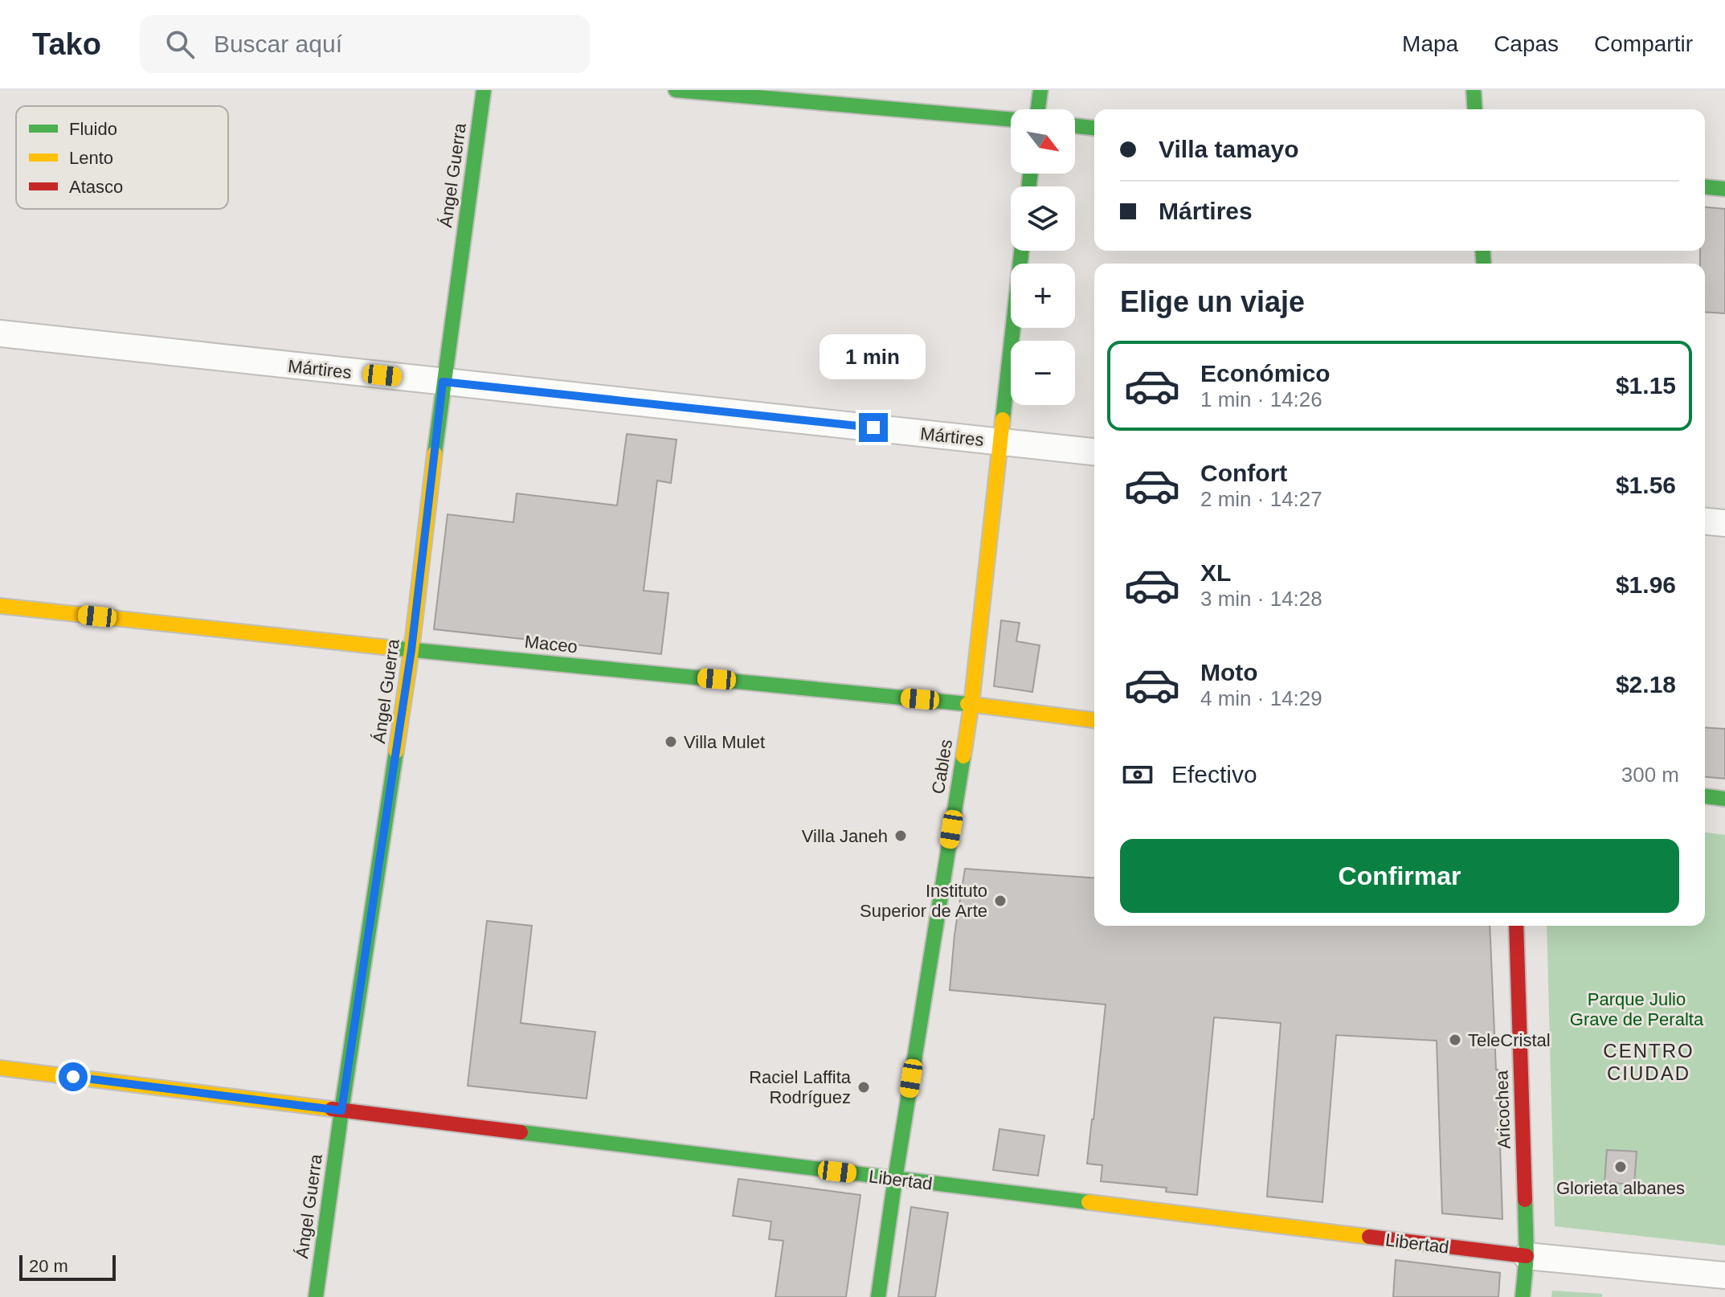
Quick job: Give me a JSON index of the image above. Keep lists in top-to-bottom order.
{
  "streets": {
    "street": [
      "Ángel Guerra",
      "Mártires",
      "Maceo",
      "Cables",
      "Aricochea",
      "Libertad"
    ]
  },
  "crossings": [
    ["Ángel Guerra", "Mártires"],
    ["Ángel Guerra", "Maceo"],
    ["Ángel Guerra", "Libertad"],
    ["Mártires", "Cables"],
    ["Maceo", "Cables"],
    ["Cables", "Libertad"],
    ["Aricochea", "Libertad"]
  ],
  "districts": ["CENTRO CIUDAD"],
  "parks": ["Parque Julio Grave de Peralta"],
  "places": [
    "Villa Mulet",
    "Villa Janeh",
    "Instituto Superior de Arte",
    "TeleCristal",
    "Raciel Laffita Rodríguez",
    "Glorieta albanes"
  ],
  "legend": ["Fluido", "Lento", "Atasco"],
  "scale_bar": "20 m",
  "north": "bottom right",
  "page": {
    "header": "Tako",
    "search": "Buscar aquí",
    "nav": ["Mapa", "Capas", "Compartir"],
    "map_buttons": ["+", "−"],
    "banner": ["Villa tamayo", "Mártires"],
    "heading": "Elige un viaje",
    "bubble": "1 min",
    "list": [
      {
        "name": "Económico",
        "note": "1 min · 14:26",
        "value": "$1.15"
      },
      {
        "name": "Confort",
        "note": "2 min · 14:27",
        "value": "$1.56"
      },
      {
        "name": "XL",
        "note": "3 min · 14:28",
        "value": "$1.96"
      },
      {
        "name": "Moto",
        "note": "4 min · 14:29",
        "value": "$2.18"
      }
    ],
    "pay": ["Efectivo", "300 m"],
    "buttons": "Confirmar",
    "scale": "20 m"
  }
}
